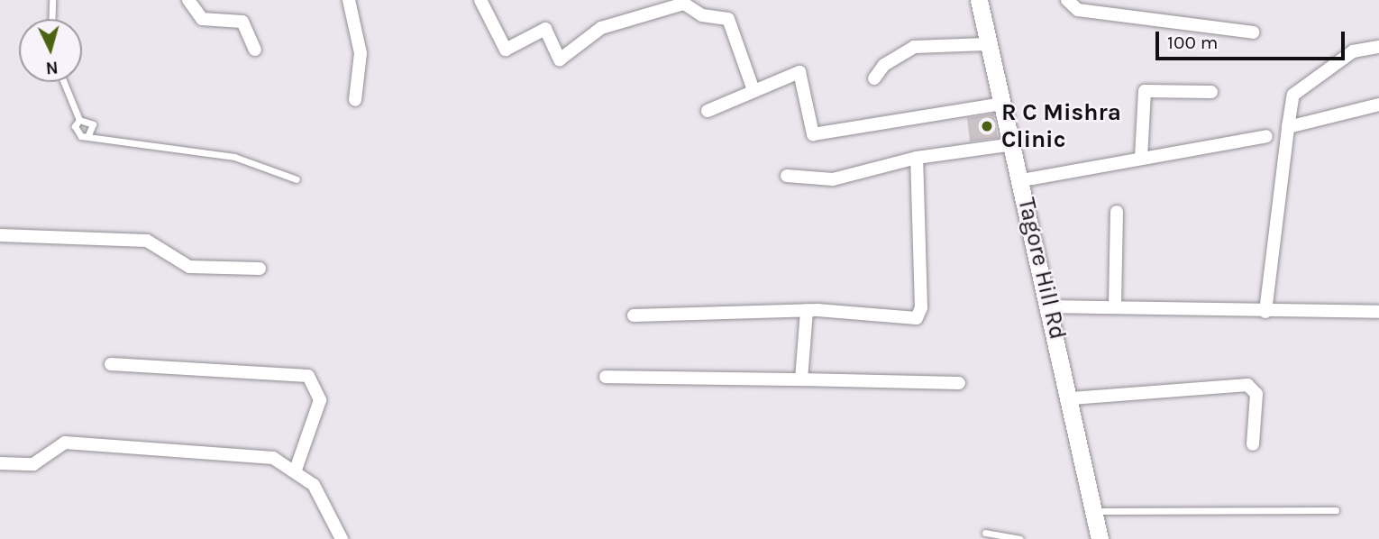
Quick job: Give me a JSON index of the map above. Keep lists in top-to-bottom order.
{
  "streets": {
    "main road": ["Tagore Hill Rd"]
  },
  "places": ["R C Mishra Clinic"],
  "scale_bar": "100 m",
  "north": "bottom"
}
